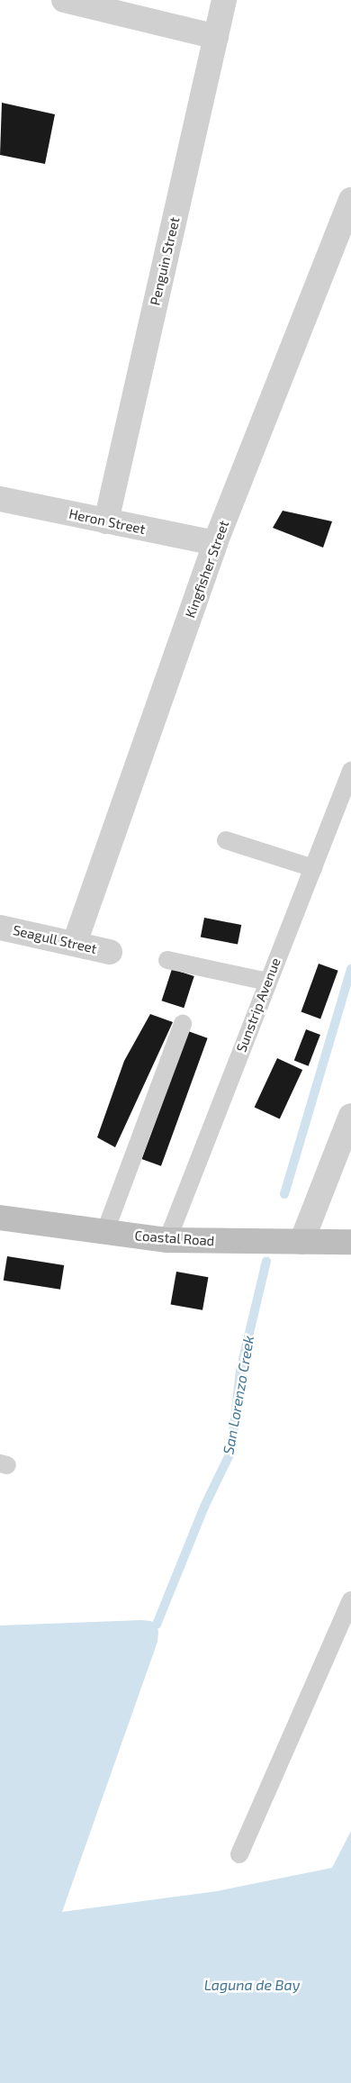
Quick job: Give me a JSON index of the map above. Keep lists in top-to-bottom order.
{
  "streets": {
    "main road": ["Coastal Road"],
    "street": [
      "Penguin Street",
      "Heron Street",
      "Kingfisher Street",
      "Seagull Street"
    ],
    "lane": ["Sunstrip Avenue"]
  },
  "crossings": [
    ["Penguin Street", "Heron Street"],
    ["Heron Street", "Kingfisher Street"],
    ["Kingfisher Street", "Seagull Street"],
    ["Sunstrip Avenue", "Coastal Road"]
  ],
  "water": ["San Lorenzo Creek", "Laguna de Bay"]
}
